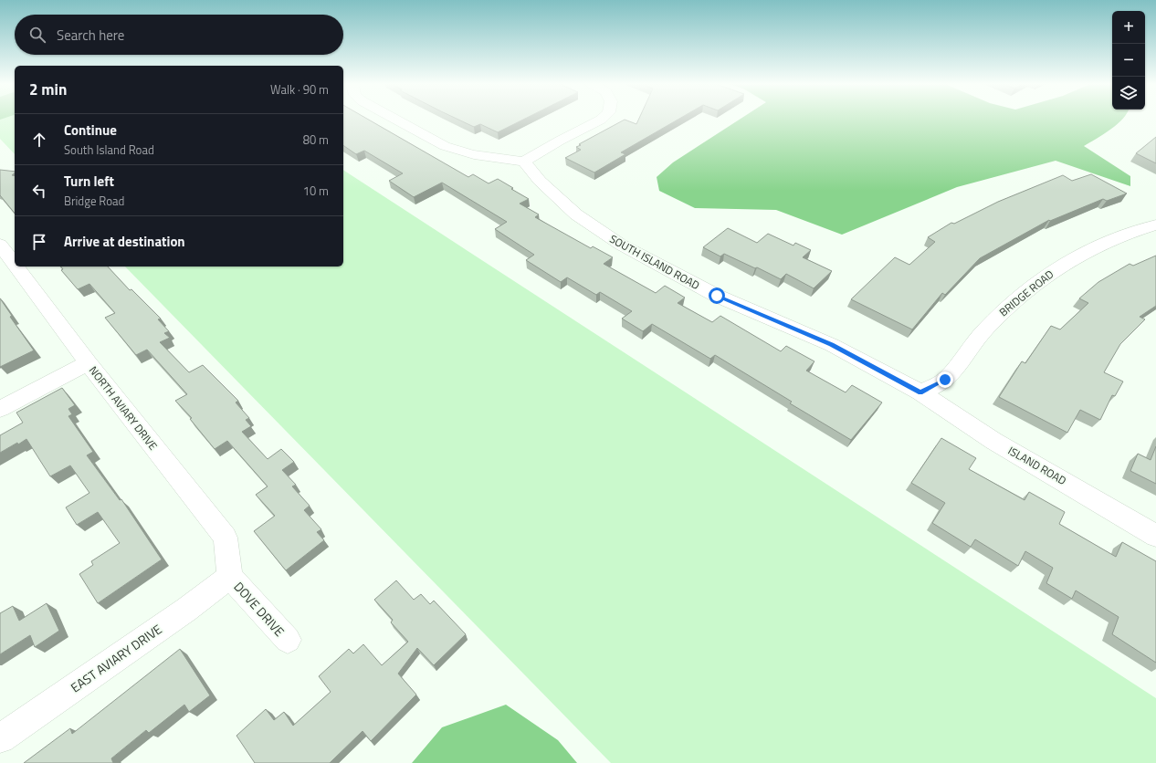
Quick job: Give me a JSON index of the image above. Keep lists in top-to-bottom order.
{
  "streets": {
    "street": [
      "SOUTH ISLAND ROAD",
      "BRIDGE ROAD",
      "NORTH AVIARY DRIVE",
      "ISLAND ROAD",
      "DOVE DRIVE",
      "EAST AVIARY DRIVE"
    ]
  },
  "crossings": [
    ["SOUTH ISLAND ROAD", "BRIDGE ROAD"],
    ["SOUTH ISLAND ROAD", "ISLAND ROAD"],
    ["BRIDGE ROAD", "ISLAND ROAD"],
    ["NORTH AVIARY DRIVE", "DOVE DRIVE"],
    ["NORTH AVIARY DRIVE", "EAST AVIARY DRIVE"],
    ["DOVE DRIVE", "EAST AVIARY DRIVE"]
  ],
  "page": {
    "map_buttons": ["+", "−"],
    "search": "Search here",
    "heading": ["2 min", "Walk · 90 m"],
    "list": [
      ["Continue", "South Island Road", "80 m"],
      ["Turn left", "Bridge Road", "10 m"],
      "Arrive at destination"
    ]
  }
}
